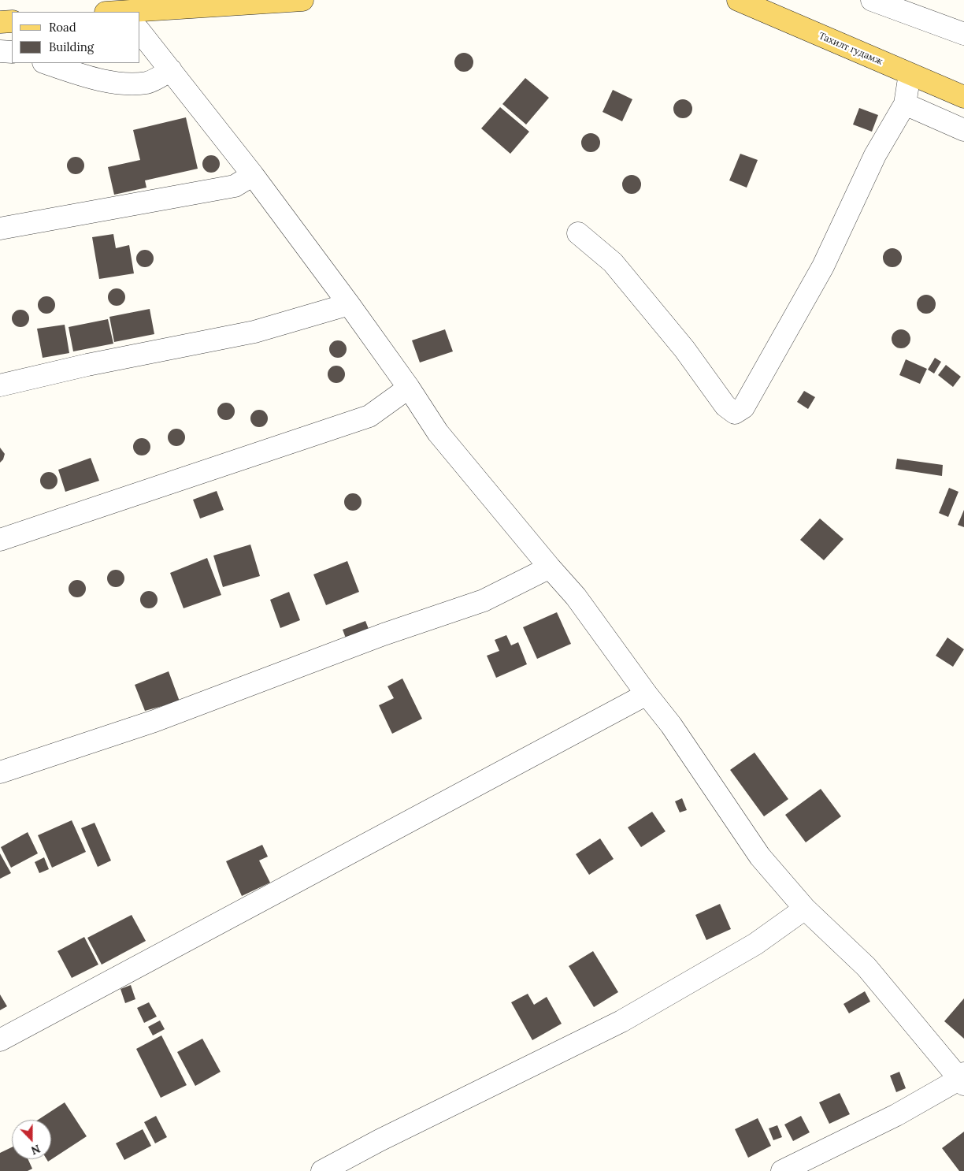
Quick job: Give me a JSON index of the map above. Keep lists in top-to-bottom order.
{
  "streets": {
    "main road": ["Тахилт гудамж"]
  },
  "legend": ["Road", "Building"],
  "north": "bottom"
}
